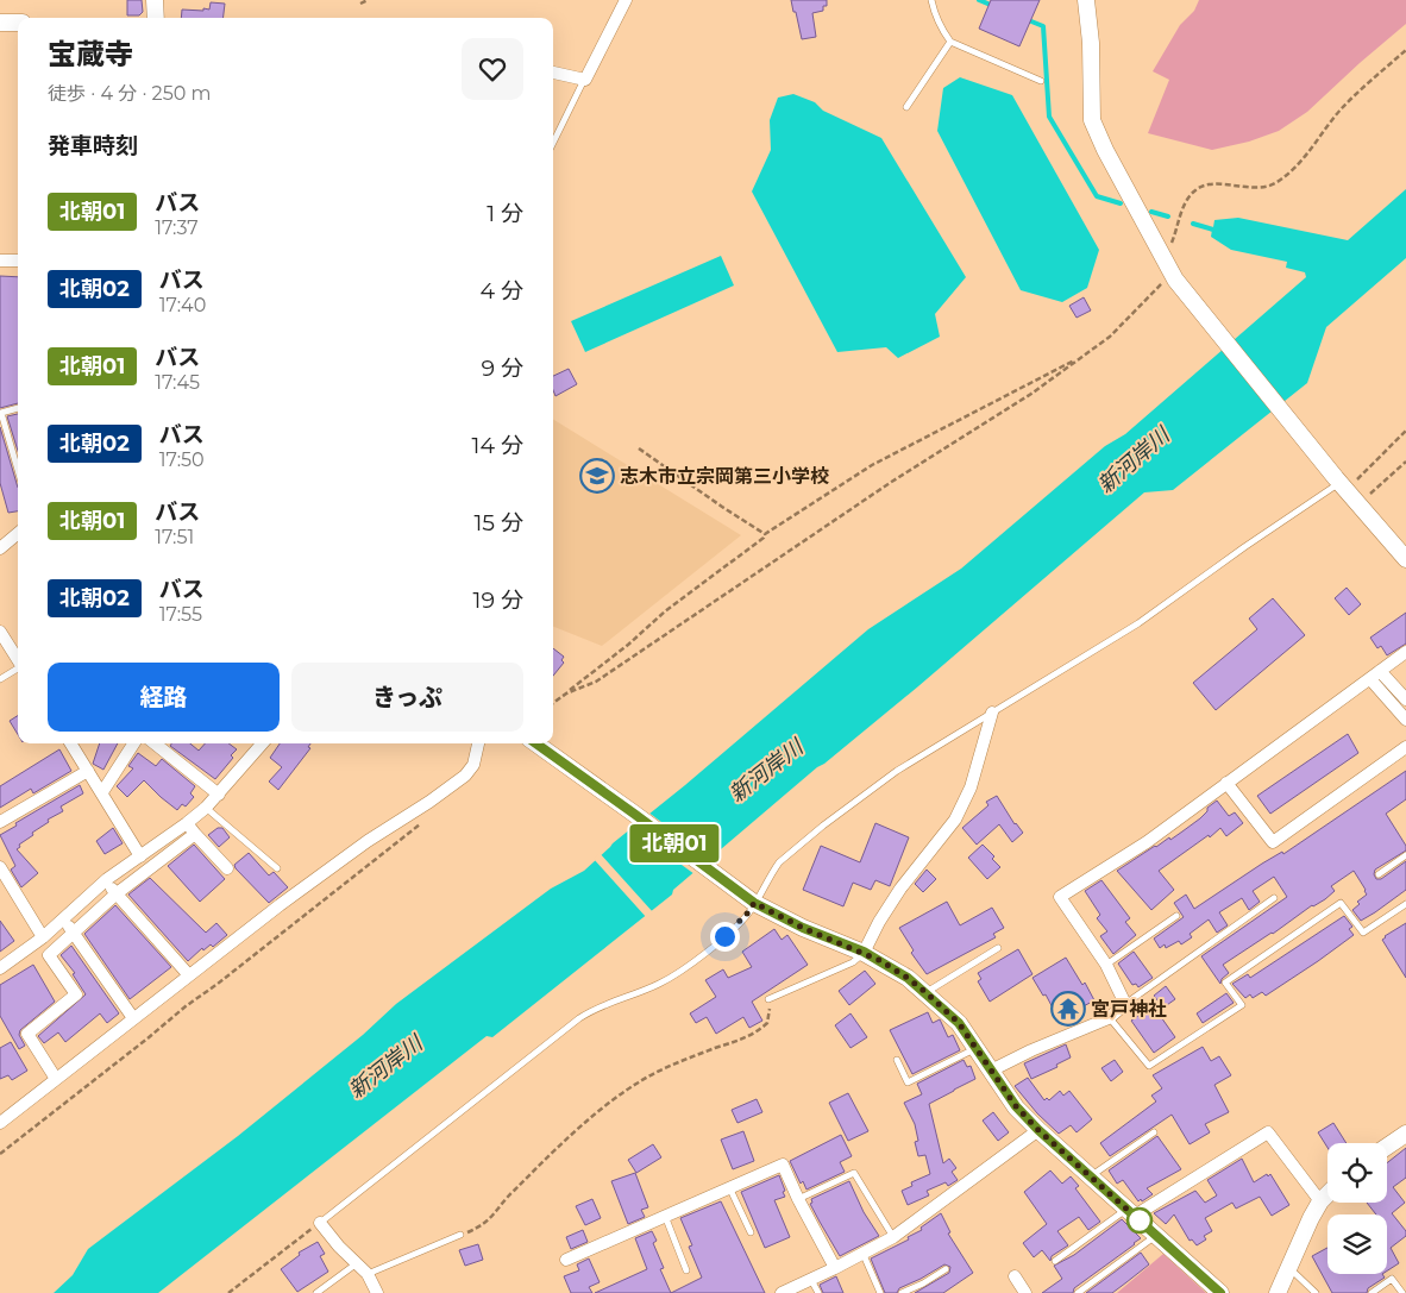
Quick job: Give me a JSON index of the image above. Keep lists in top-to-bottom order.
{
  "water": ["新河岸川"],
  "places": {
    "school or university": ["志木市立宗岡第三小学校"],
    "temple": ["宮戸神社"]
  },
  "lines": ["bus line 北朝01"],
  "page": {
    "on_map": "北朝01",
    "heading": [
      ["宝蔵寺", "徒歩 · 4 分 · 250 m"],
      "発車時刻"
    ],
    "list": [
      {
        "mark": "北朝01",
        "name": "バス",
        "note": "17:37",
        "value": "1 分"
      },
      {
        "mark": "北朝02",
        "name": "バス",
        "note": "17:40",
        "value": "4 分"
      },
      {
        "mark": "北朝01",
        "name": "バス",
        "note": "17:45",
        "value": "9 分"
      },
      {
        "mark": "北朝02",
        "name": "バス",
        "note": "17:50",
        "value": "14 分"
      },
      {
        "mark": "北朝01",
        "name": "バス",
        "note": "17:51",
        "value": "15 分"
      },
      {
        "mark": "北朝02",
        "name": "バス",
        "note": "17:55",
        "value": "19 分"
      }
    ],
    "buttons": ["経路", "きっぷ"]
  }
}
